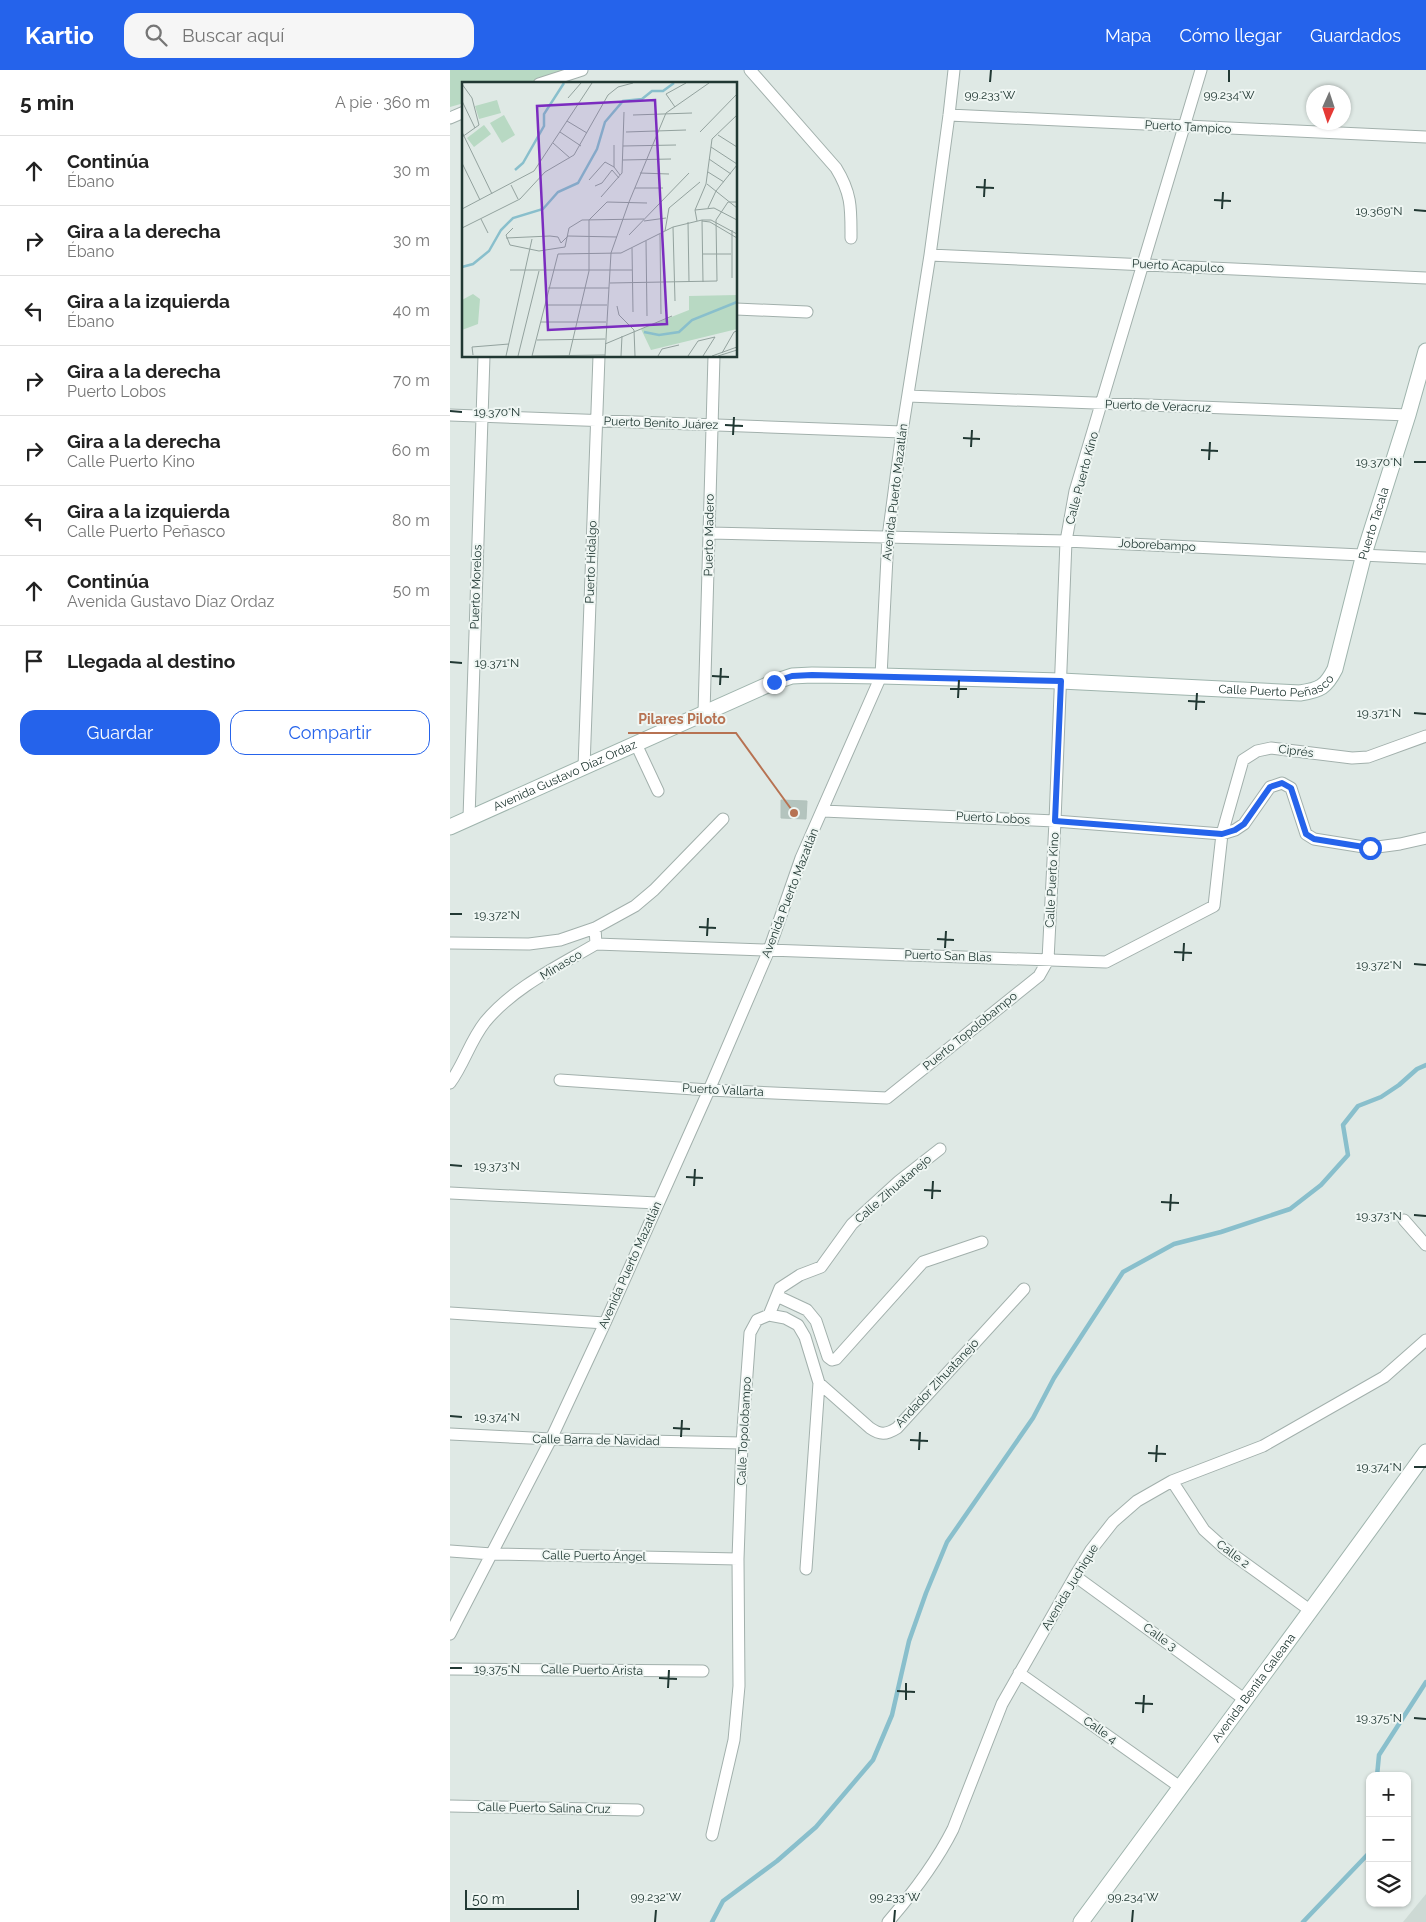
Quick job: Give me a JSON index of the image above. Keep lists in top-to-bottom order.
{
  "streets": {
    "street": [
      "Puerto Tampico",
      "Puerto Acapulco",
      "Puerto de Veracruz",
      "Puerto Benito Juárez",
      "Calle Puerto Kino",
      "Avenida Puerto Mazatlán",
      "Puerto Tacala",
      "Puerto Madero",
      "Joborebampo",
      "Puerto Hidalgo",
      "Puerto Morelos",
      "Calle Puerto Peñasco",
      "Ciprés",
      "Avenida Gustavo Díaz Ordaz",
      "Puerto Lobos",
      "Puerto San Blas",
      "Minasco",
      "Puerto Topolobampo",
      "Puerto Vallarta",
      "Calle Zihuatanejo",
      "Andador Zihuatanejo",
      "Calle Topolobampo",
      "Calle Barra de Navidad",
      "Calle 2",
      "Calle Puerto Ángel",
      "Avenida Juchique",
      "Calle 3",
      "Calle Puerto Arista",
      "Avenida Benita Galeana",
      "Calle 4",
      "Calle Puerto Salina Cruz"
    ]
  },
  "crossings": [
    ["Puerto Tampico", "Calle Puerto Kino"],
    ["Puerto Tampico", "Avenida Puerto Mazatlán"],
    ["Puerto Acapulco", "Calle Puerto Kino"],
    ["Puerto Acapulco", "Avenida Puerto Mazatlán"],
    ["Puerto de Veracruz", "Calle Puerto Kino"],
    ["Puerto de Veracruz", "Avenida Puerto Mazatlán"],
    ["Puerto de Veracruz", "Puerto Tacala"],
    ["Puerto Benito Juárez", "Avenida Puerto Mazatlán"],
    ["Puerto Benito Juárez", "Puerto Madero"],
    ["Puerto Benito Juárez", "Puerto Hidalgo"],
    ["Puerto Benito Juárez", "Puerto Morelos"],
    ["Calle Puerto Kino", "Joborebampo"],
    ["Calle Puerto Kino", "Calle Puerto Peñasco"],
    ["Calle Puerto Kino", "Puerto Lobos"],
    ["Calle Puerto Kino", "Puerto San Blas"],
    ["Calle Puerto Kino", "Puerto Topolobampo"],
    ["Avenida Puerto Mazatlán", "Joborebampo"],
    ["Avenida Puerto Mazatlán", "Calle Puerto Peñasco"],
    ["Avenida Puerto Mazatlán", "Avenida Gustavo Díaz Ordaz"],
    ["Avenida Puerto Mazatlán", "Puerto Lobos"],
    ["Avenida Puerto Mazatlán", "Puerto San Blas"],
    ["Avenida Puerto Mazatlán", "Puerto Vallarta"],
    ["Avenida Puerto Mazatlán", "Calle Barra de Navidad"],
    ["Avenida Puerto Mazatlán", "Calle Puerto Ángel"],
    ["Puerto Tacala", "Joborebampo"],
    ["Puerto Tacala", "Calle Puerto Peñasco"],
    ["Puerto Madero", "Joborebampo"],
    ["Puerto Madero", "Avenida Gustavo Díaz Ordaz"],
    ["Puerto Hidalgo", "Avenida Gustavo Díaz Ordaz"],
    ["Puerto Morelos", "Avenida Gustavo Díaz Ordaz"],
    ["Calle Puerto Peñasco", "Avenida Gustavo Díaz Ordaz"],
    ["Ciprés", "Puerto Lobos"],
    ["Ciprés", "Puerto San Blas"],
    ["Puerto Lobos", "Puerto San Blas"],
    ["Puerto San Blas", "Minasco"],
    ["Puerto San Blas", "Puerto Topolobampo"],
    ["Puerto Topolobampo", "Puerto Vallarta"],
    ["Calle Zihuatanejo", "Calle Topolobampo"],
    ["Calle Topolobampo", "Calle Barra de Navidad"],
    ["Calle Topolobampo", "Calle Puerto Ángel"],
    ["Calle 2", "Avenida Juchique"],
    ["Calle 2", "Avenida Benita Galeana"],
    ["Avenida Juchique", "Calle 3"],
    ["Avenida Juchique", "Calle 4"],
    ["Calle 3", "Avenida Benita Galeana"],
    ["Avenida Benita Galeana", "Calle 4"]
  ],
  "places": ["Pilares Piloto"],
  "scale_bar": "50 m",
  "north": "bottom",
  "page": {
    "header": "Kartio",
    "search": "Buscar aquí",
    "nav": ["Mapa", "Cómo llegar", "Guardados"],
    "heading": ["5 min", "A pie · 360 m"],
    "list": [
      ["Continúa", "Ébano", "30 m"],
      ["Gira a la derecha", "Ébano", "30 m"],
      ["Gira a la izquierda", "Ébano", "40 m"],
      ["Gira a la derecha", "Puerto Lobos", "70 m"],
      ["Gira a la derecha", "Calle Puerto Kino", "60 m"],
      ["Gira a la izquierda", "Calle Puerto Peñasco", "80 m"],
      ["Continúa", "Avenida Gustavo Díaz Ordaz", "50 m"],
      "Llegada al destino"
    ],
    "buttons": ["Guardar", "Compartir"],
    "map_buttons": ["+", "−"],
    "scale": "50 m"
  },
  "coordinates": [
    "99.233°W",
    "99.234°W",
    "19.369°N",
    "19.370°N",
    "19.371°N",
    "19.372°N",
    "19.373°N",
    "19.374°N",
    "19.375°N",
    "99.232°W"
  ]
}
